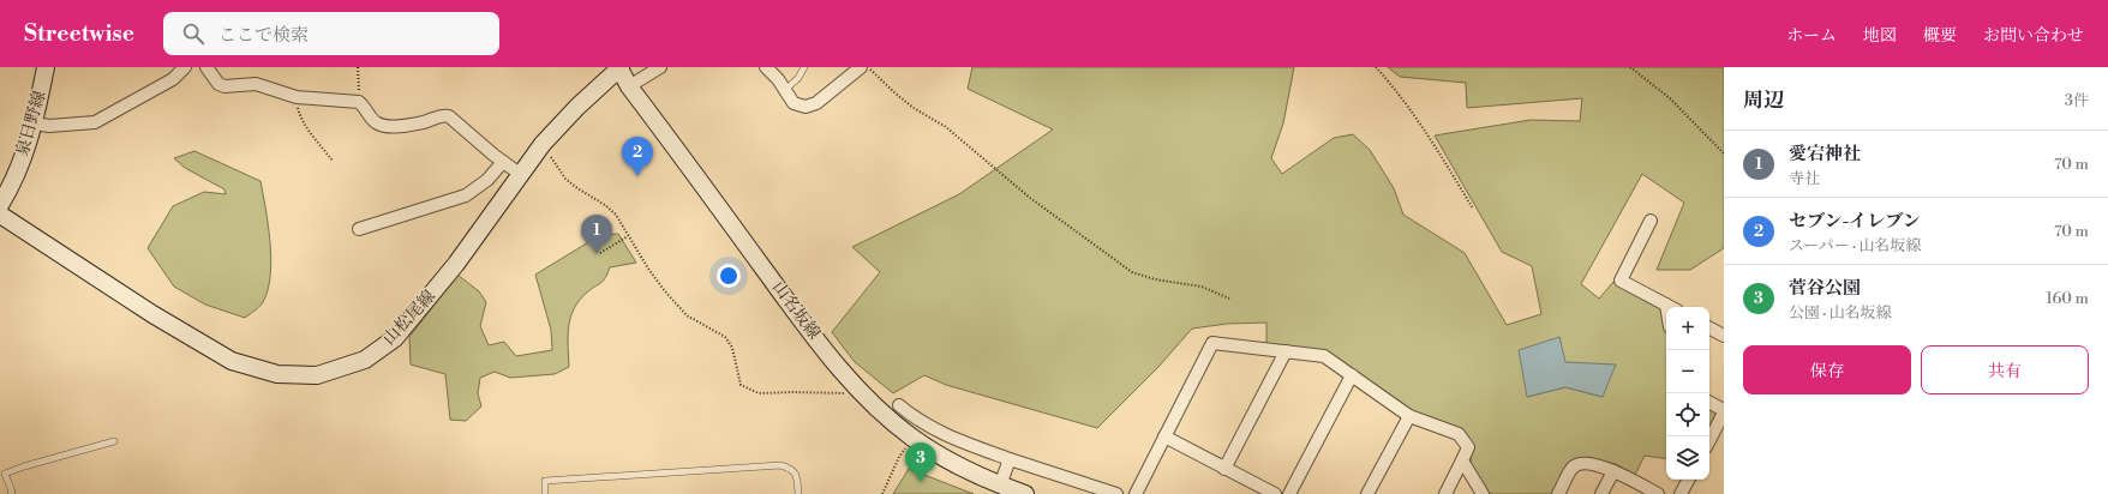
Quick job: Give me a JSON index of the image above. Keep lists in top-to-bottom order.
{
  "streets": {
    "main road": ["泉日野線", "山名坂線", "山松尾線"]
  },
  "crossings": [
    ["山名坂線", "山松尾線"]
  ],
  "page": {
    "header": "Streetwise",
    "search": "ここで検索",
    "nav": [
      "ホーム",
      "地図",
      "概要",
      "お問い合わせ"
    ],
    "heading": ["周辺", "3件"],
    "list": [
      {
        "mark": "1",
        "name": "愛宕神社",
        "note": "寺社",
        "value": "70 m"
      },
      {
        "mark": "2",
        "name": "セブン-イレブン",
        "note": "スーパー · 山名坂線",
        "value": "70 m"
      },
      {
        "mark": "3",
        "name": "菅谷公園",
        "note": "公園 · 山名坂線",
        "value": "160 m"
      }
    ],
    "pins": ["2", "1", "3"],
    "map_buttons": ["+", "−"],
    "buttons": ["保存", "共有"]
  }
}
